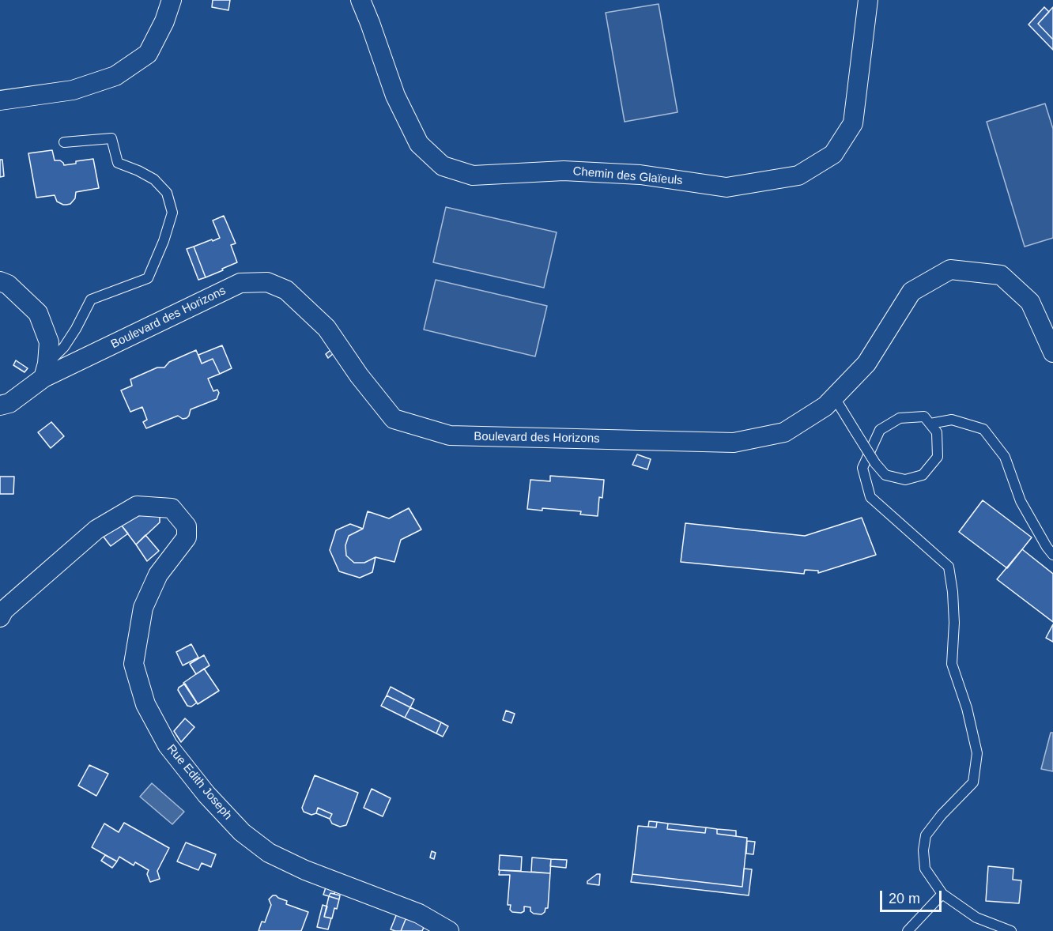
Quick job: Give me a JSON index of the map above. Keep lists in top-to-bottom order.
{
  "streets": {
    "street": ["Chemin des Glaïeuls", "Boulevard des Horizons", "Rue Edith Joseph"]
  },
  "scale_bar": "20 m"
}
